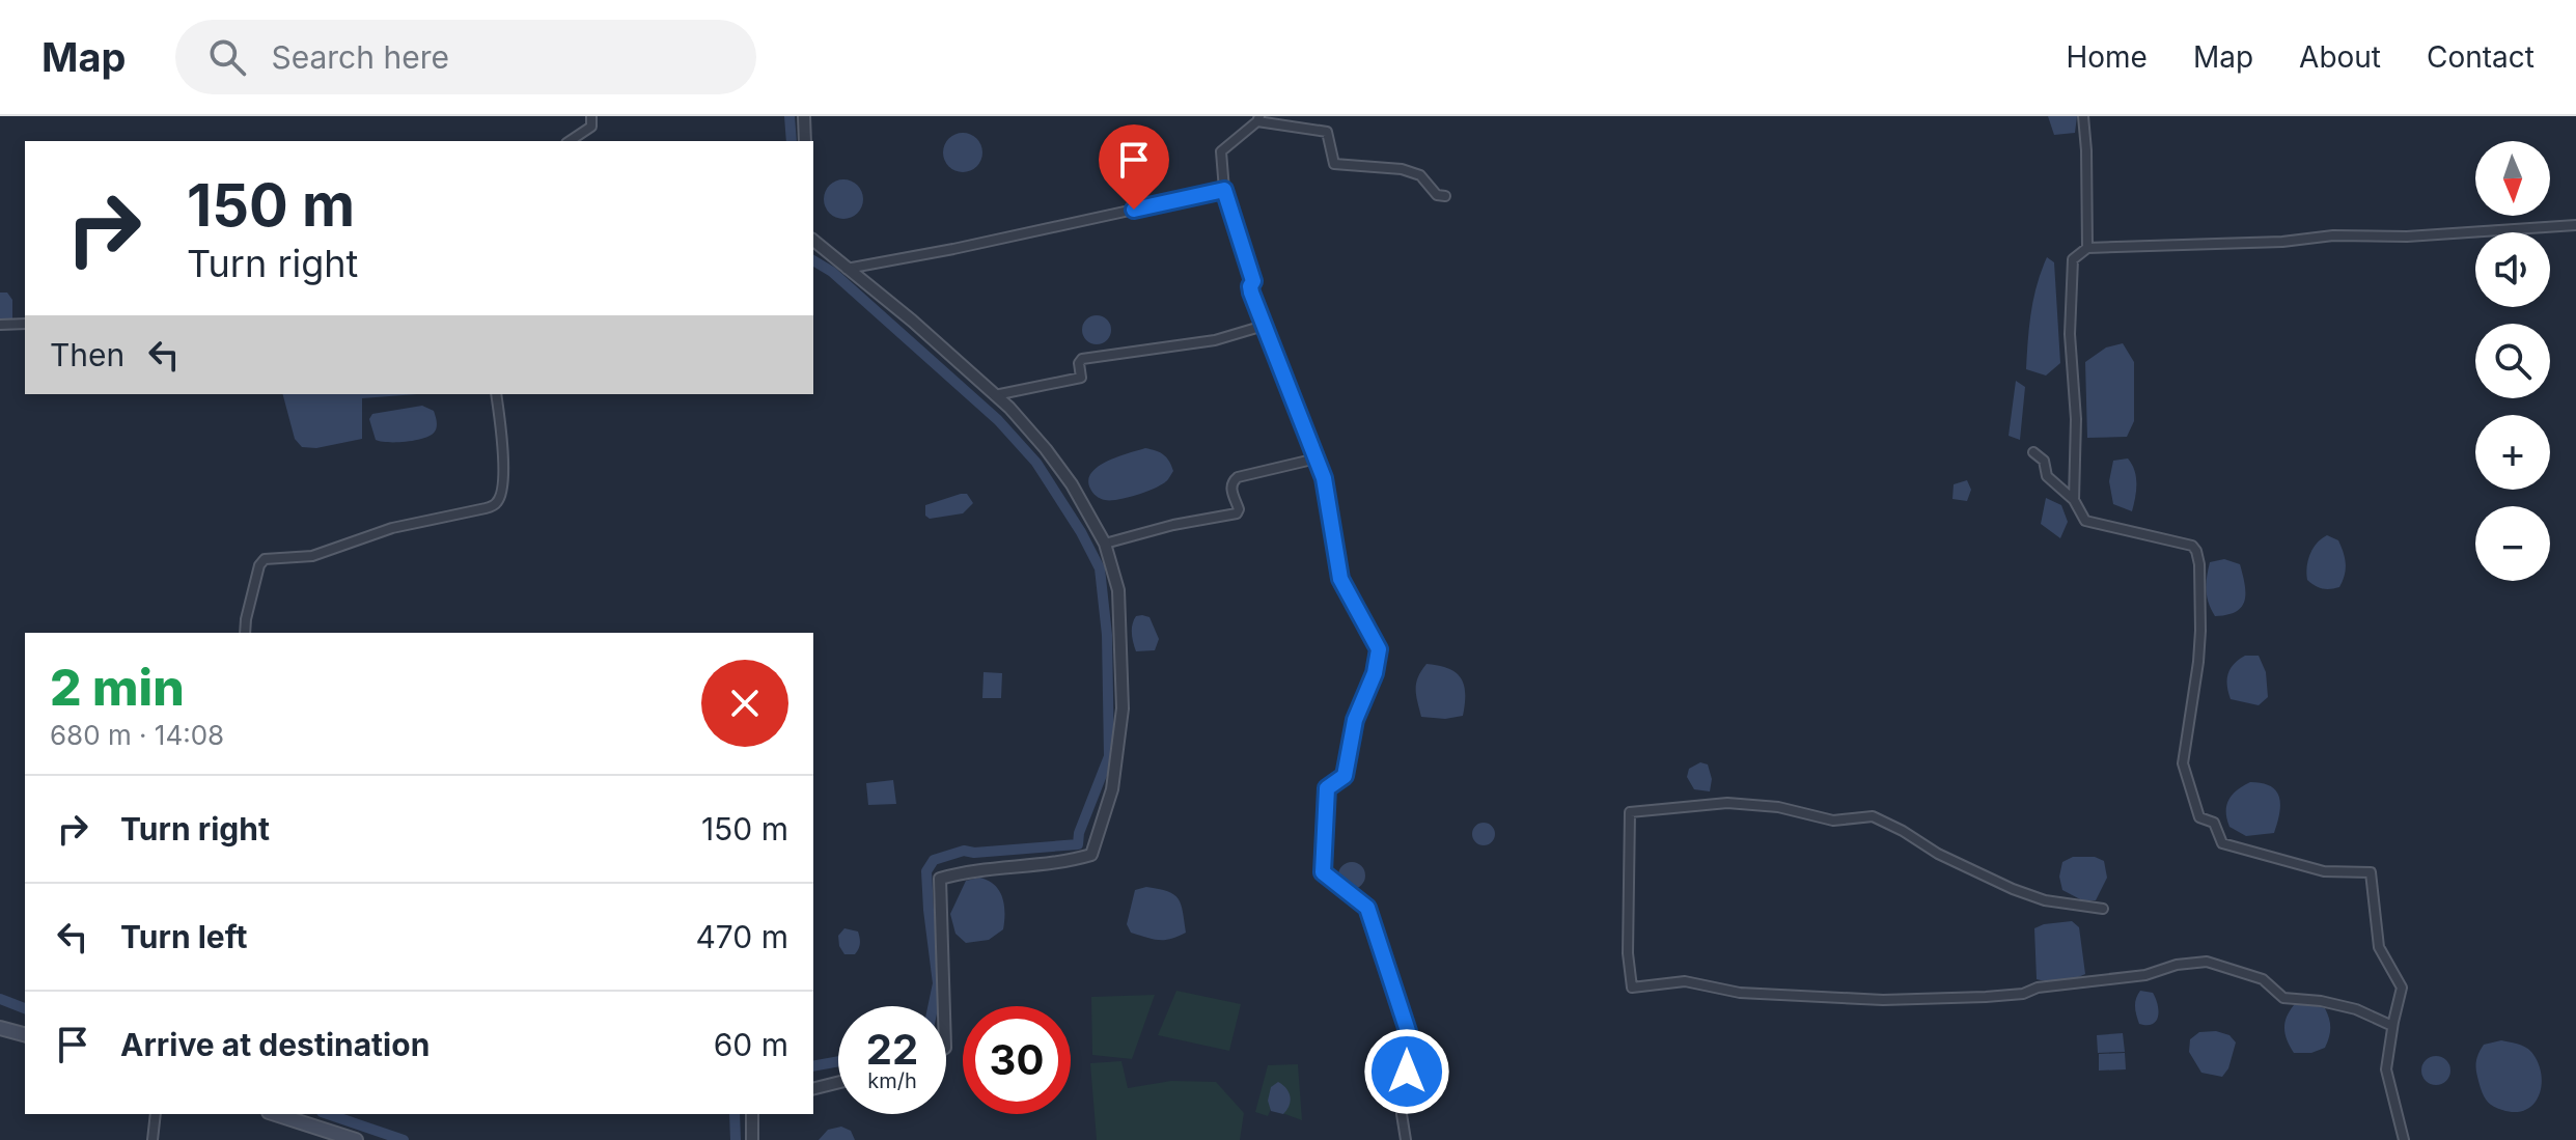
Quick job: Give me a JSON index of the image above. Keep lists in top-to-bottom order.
{
  "north": "bottom",
  "page": {
    "header": "Map",
    "search": "Search here",
    "nav": [
      "Home",
      "Map",
      "About",
      "Contact"
    ],
    "map_buttons": ["+", "−"],
    "turn": ["150 m", "Turn right"],
    "then": "Then",
    "heading": ["2 min", "680 m · 14:08"],
    "list": [
      {
        "name": "Turn right",
        "value": "150 m"
      },
      {
        "name": "Turn left",
        "value": "470 m"
      },
      {
        "name": "Arrive at destination",
        "value": "60 m"
      }
    ],
    "speed": "22 km/h",
    "limit": "30"
  }
}
